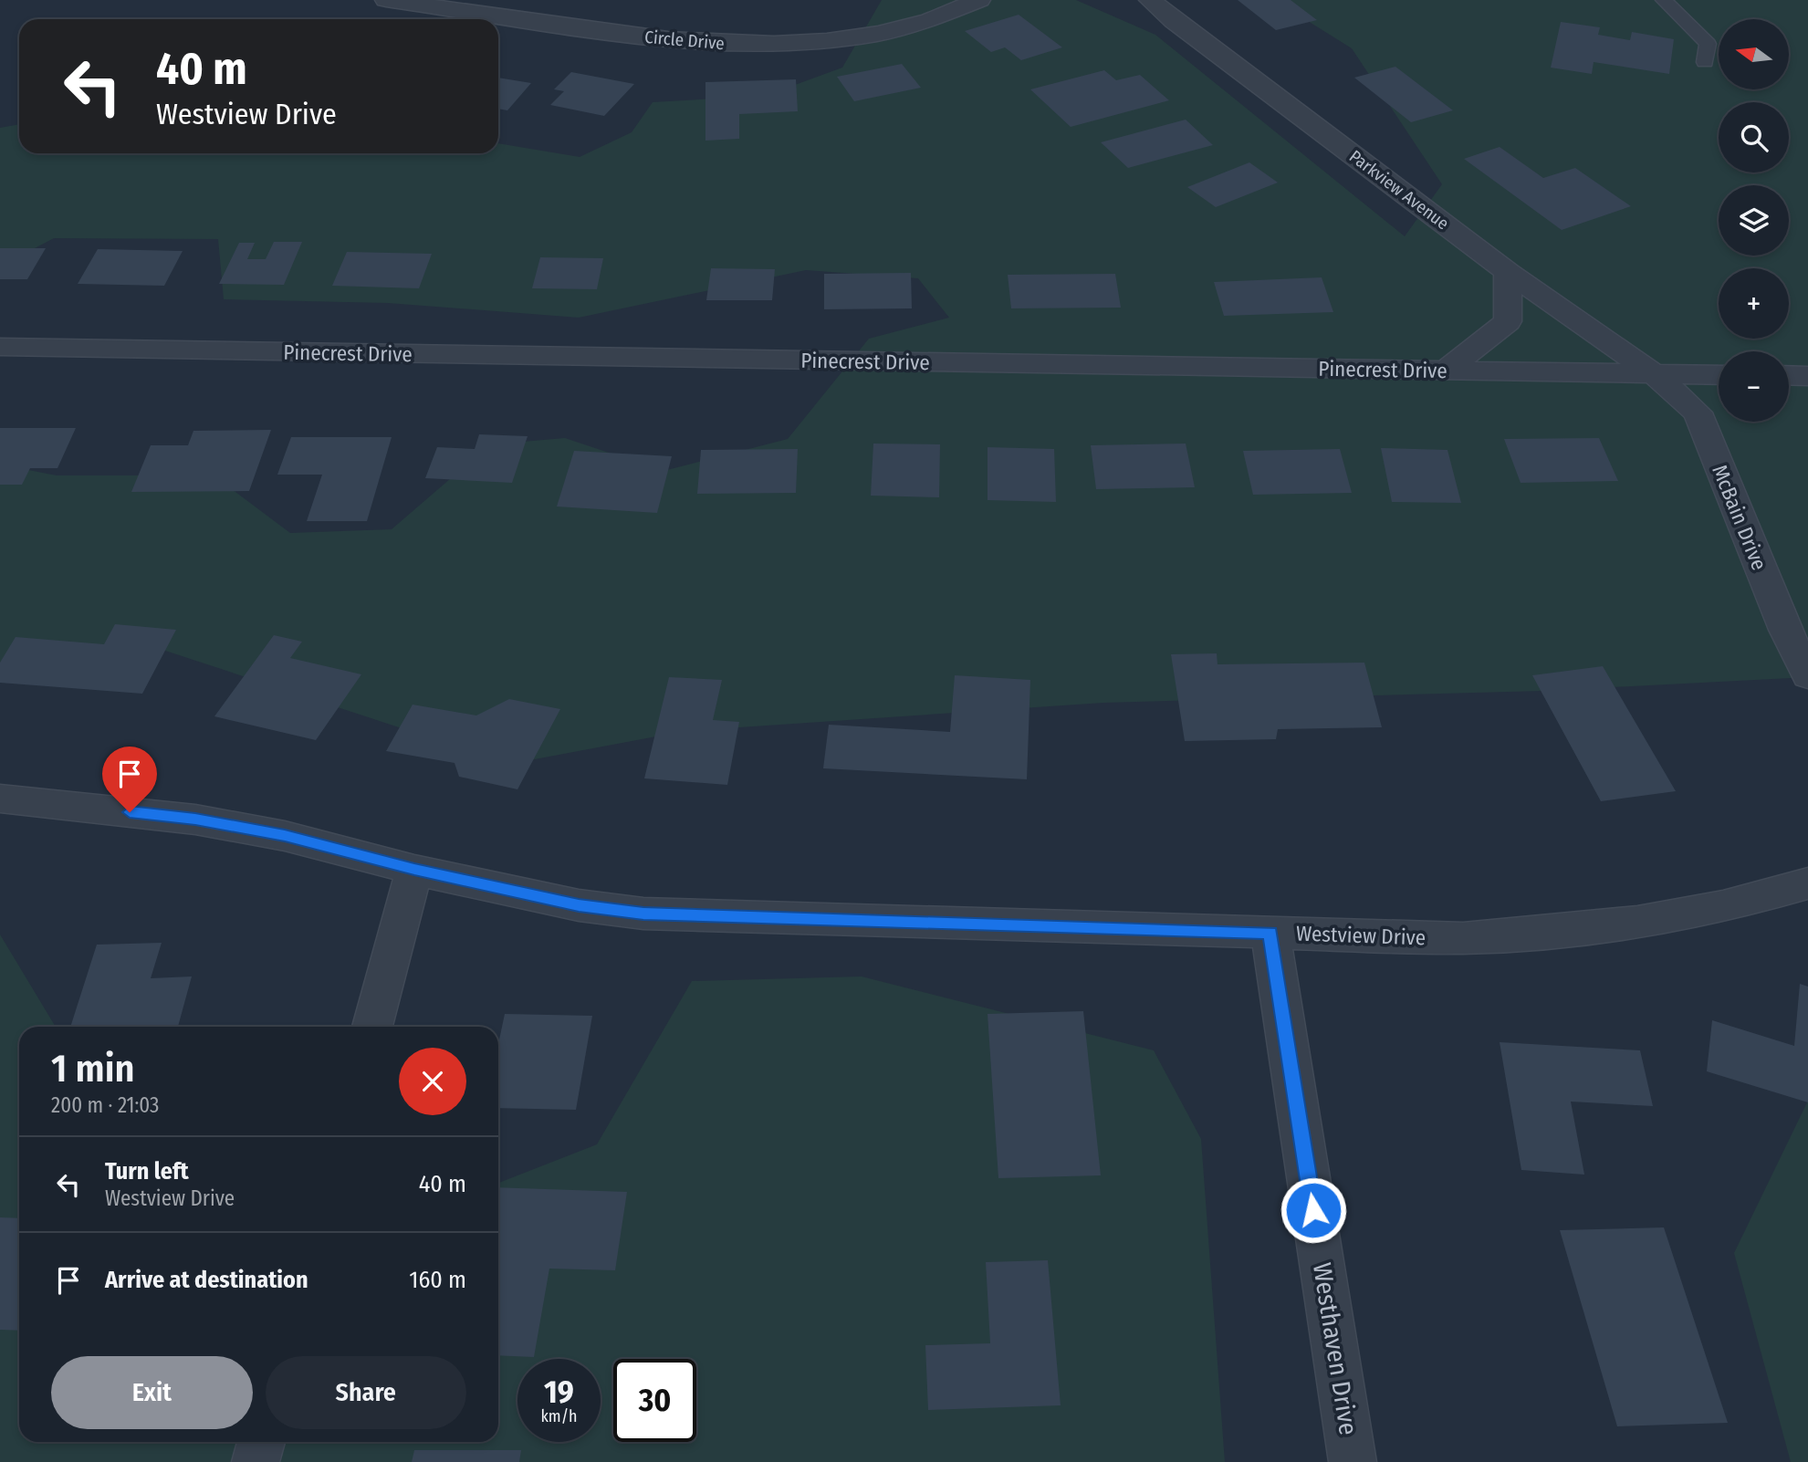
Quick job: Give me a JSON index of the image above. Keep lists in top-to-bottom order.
{
  "streets": {
    "street": [
      "Circle Drive",
      "Parkview Avenue",
      "Pinecrest Drive",
      "McBain Drive",
      "Westview Drive",
      "Westhaven Drive"
    ]
  },
  "crossings": [
    ["Parkview Avenue", "Pinecrest Drive"],
    ["Parkview Avenue", "McBain Drive"],
    ["Pinecrest Drive", "McBain Drive"],
    ["Westview Drive", "Westhaven Drive"]
  ],
  "north": "left",
  "page": {
    "map_buttons": ["+", "−"],
    "turn": ["40 m", "Westview Drive"],
    "heading": ["1 min", "200 m · 21:03"],
    "list": [
      {
        "name": "Turn left",
        "note": "Westview Drive",
        "value": "40 m"
      },
      {
        "name": "Arrive at destination",
        "value": "160 m"
      }
    ],
    "buttons": ["Exit", "Share"],
    "speed": "19 km/h",
    "limit": "30"
  }
}
